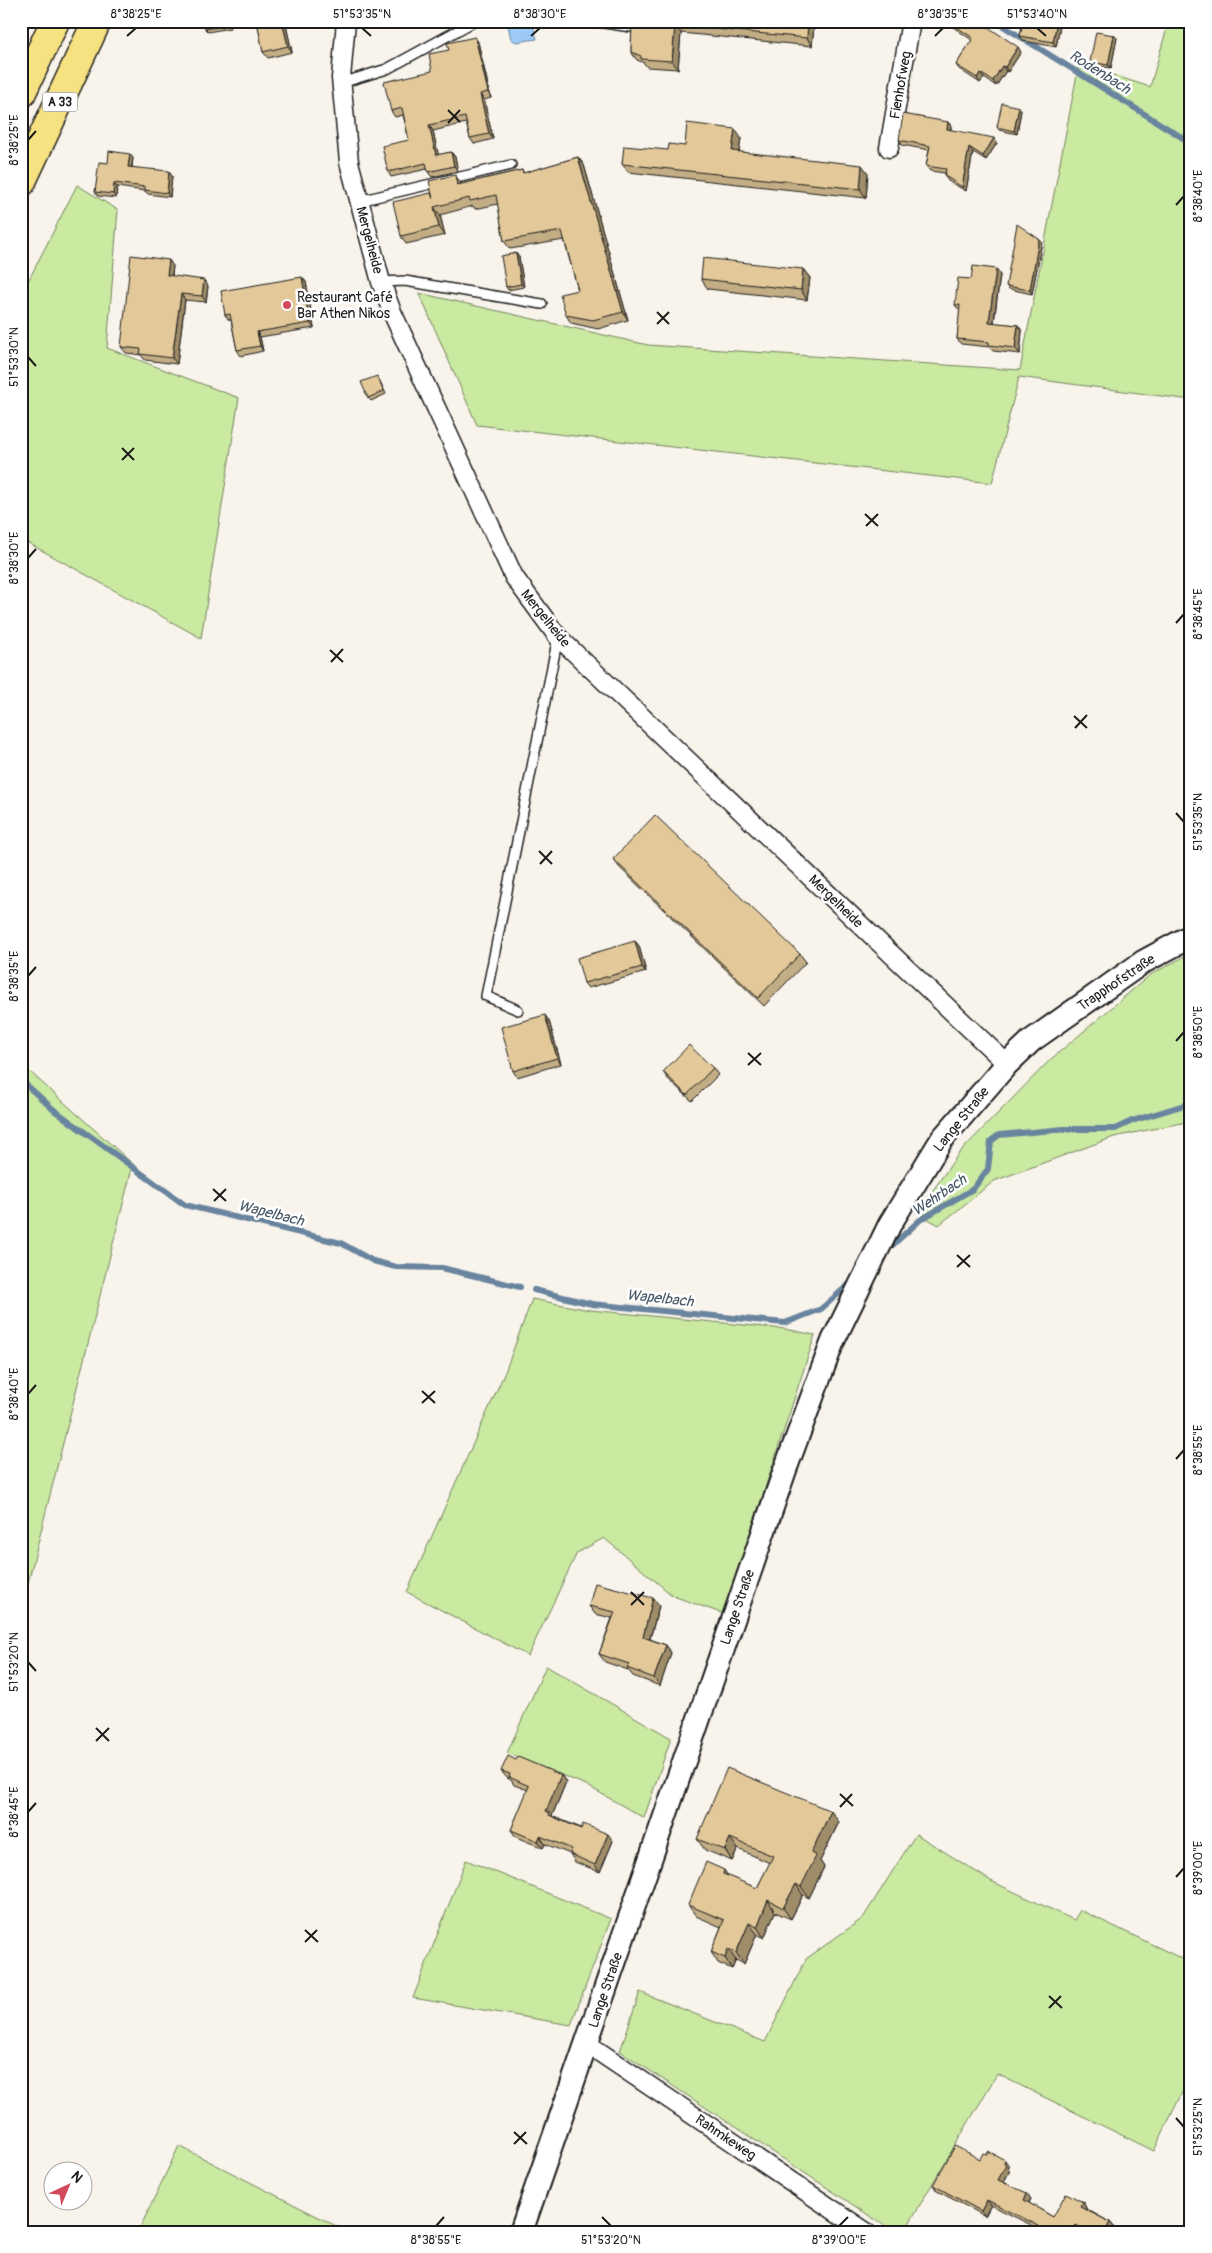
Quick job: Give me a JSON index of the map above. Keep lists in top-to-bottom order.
{
  "streets": {
    "highway": ["A 33"],
    "street": [
      "Fienhofweg",
      "Mergelheide",
      "Trapphofstraße",
      "Lange Straße",
      "Rahmkeweg"
    ]
  },
  "crossings": [
    ["Mergelheide", "Lange Straße"],
    ["Trapphofstraße", "Lange Straße"],
    ["Lange Straße", "Rahmkeweg"]
  ],
  "water": ["Rodenbach", "Wehrbach", "Wapelbach"],
  "places": ["Restaurant Café Bar Athen Nikos"],
  "north": "top right",
  "coordinates": [
    "8°38'25\"E",
    "51°53'35\"N",
    "8°38'30\"E",
    "8°38'35\"E",
    "51°53'40\"N",
    "8°38'40\"E",
    "51°53'30\"N",
    "8°38'45\"E",
    "8°38'50\"E",
    "8°38'55\"E",
    "51°53'20\"N",
    "8°39'00\"E",
    "51°53'25\"N"
  ]
}
